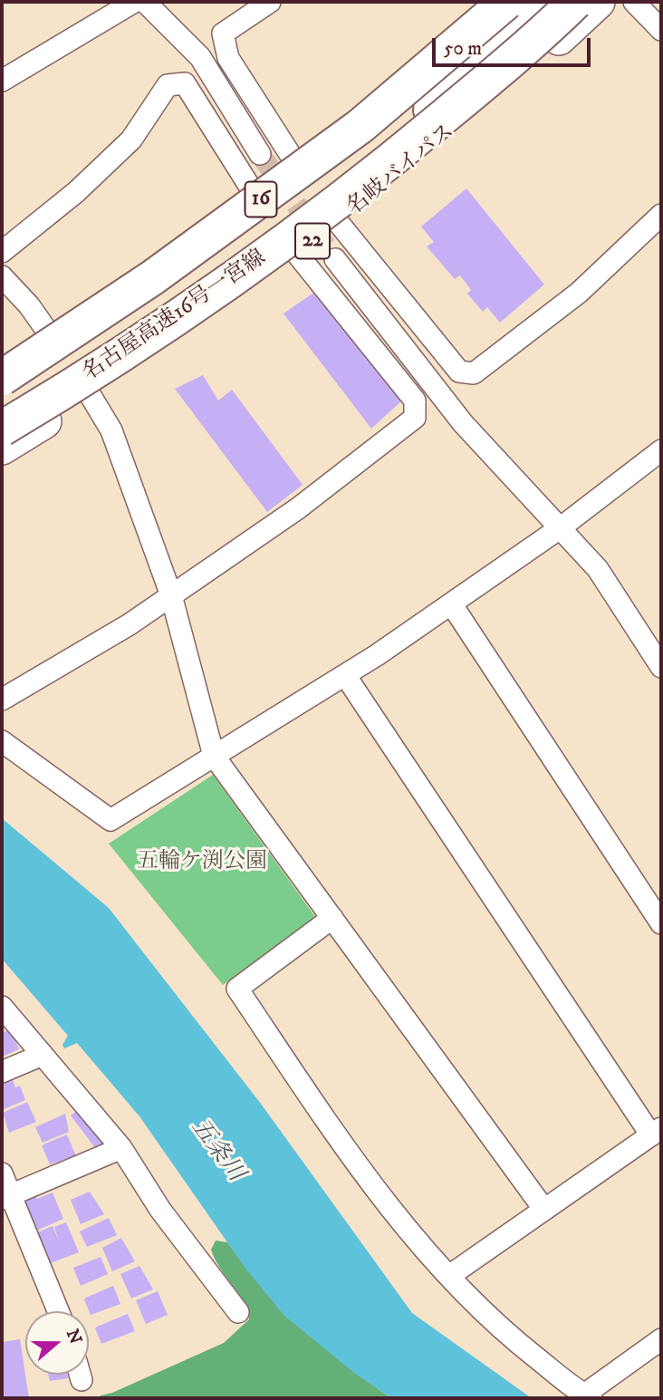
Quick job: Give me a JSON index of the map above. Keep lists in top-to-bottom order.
{
  "streets": {
    "highway": [
      "名岐バイパス",
      "16",
      "22",
      "名古屋高速16号一宮線"
    ]
  },
  "water": ["五条川"],
  "parks": ["五輪ケ渕公園"],
  "scale_bar": "50 m",
  "north": "right"
}
